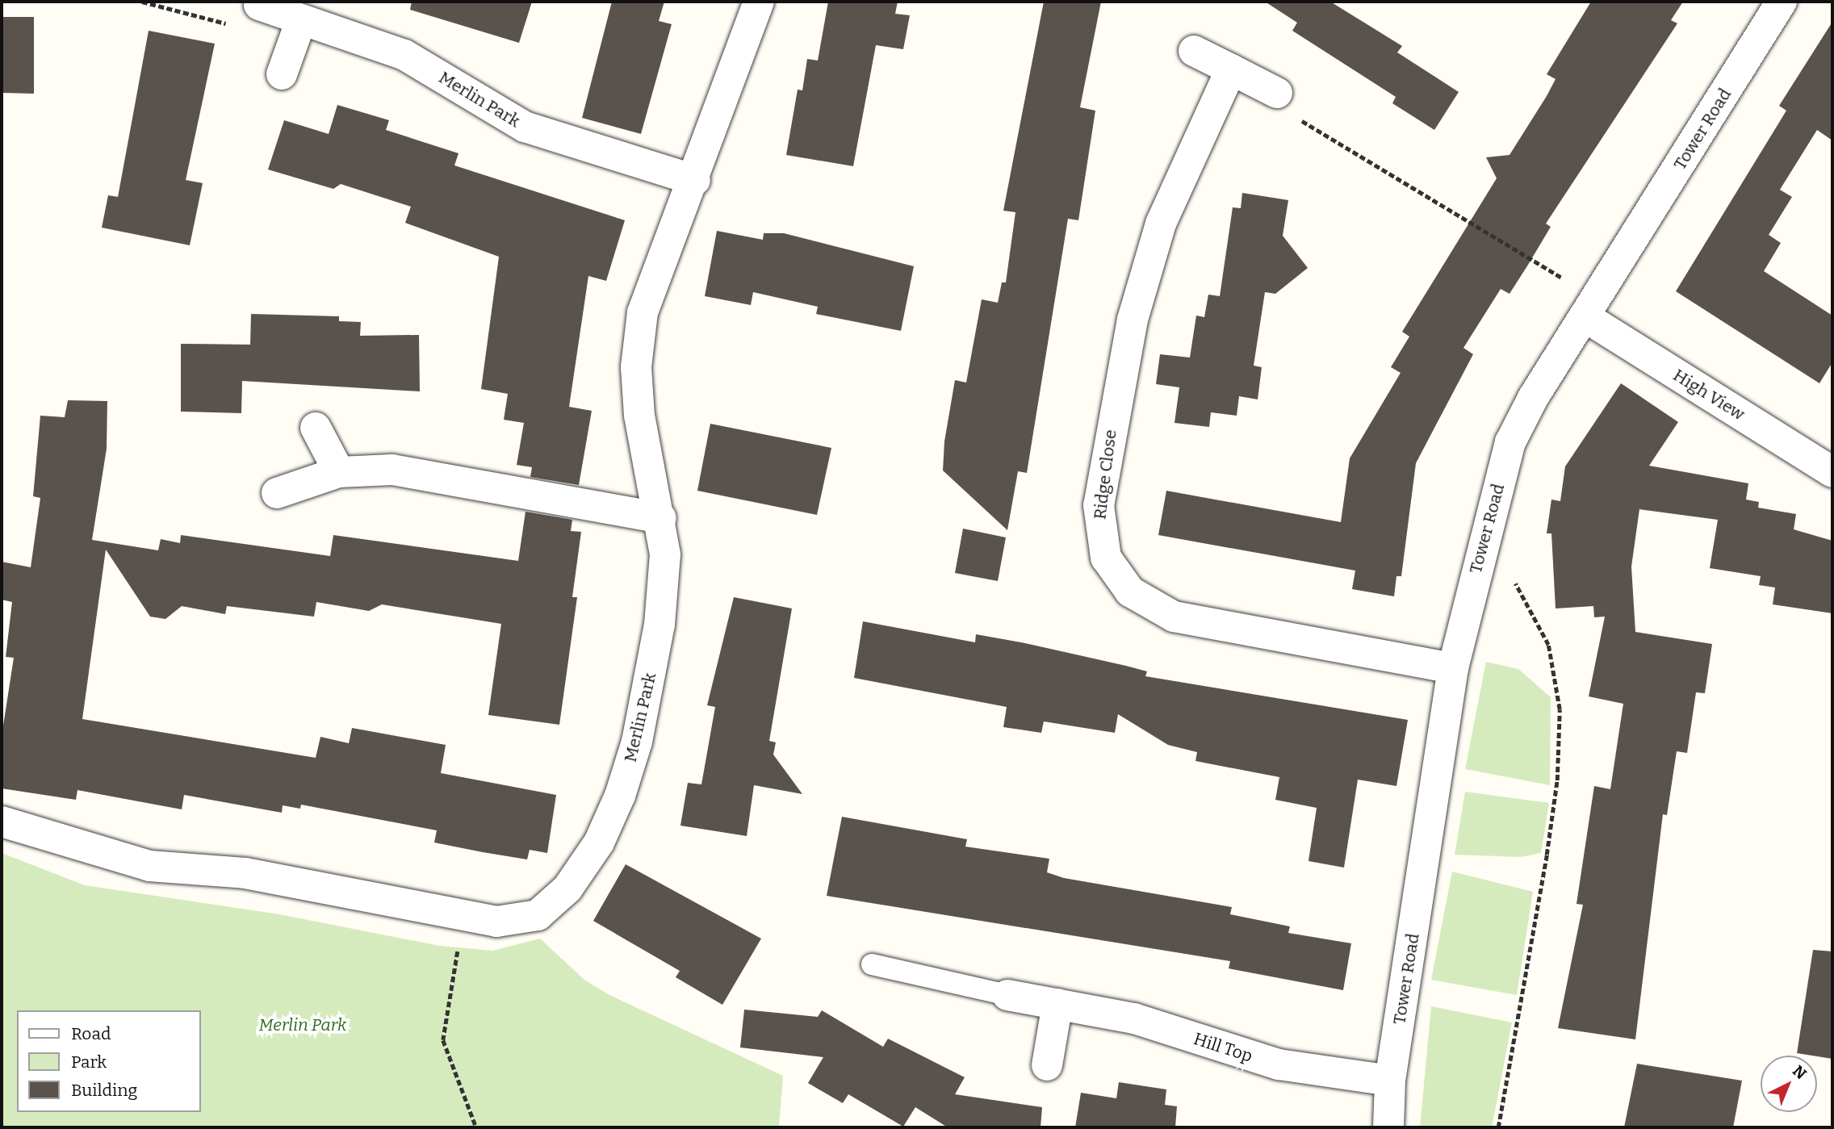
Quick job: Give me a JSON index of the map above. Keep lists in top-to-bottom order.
{
  "streets": {
    "street": [
      "Merlin Park",
      "Tower Road",
      "High View",
      "Ridge Close",
      "Hill Top"
    ]
  },
  "crossings": [
    ["Tower Road", "High View"],
    ["Tower Road", "Ridge Close"],
    ["Tower Road", "Hill Top"]
  ],
  "parks": ["Merlin Park"],
  "legend": ["Road", "Park", "Building"],
  "north": "top right"
}
